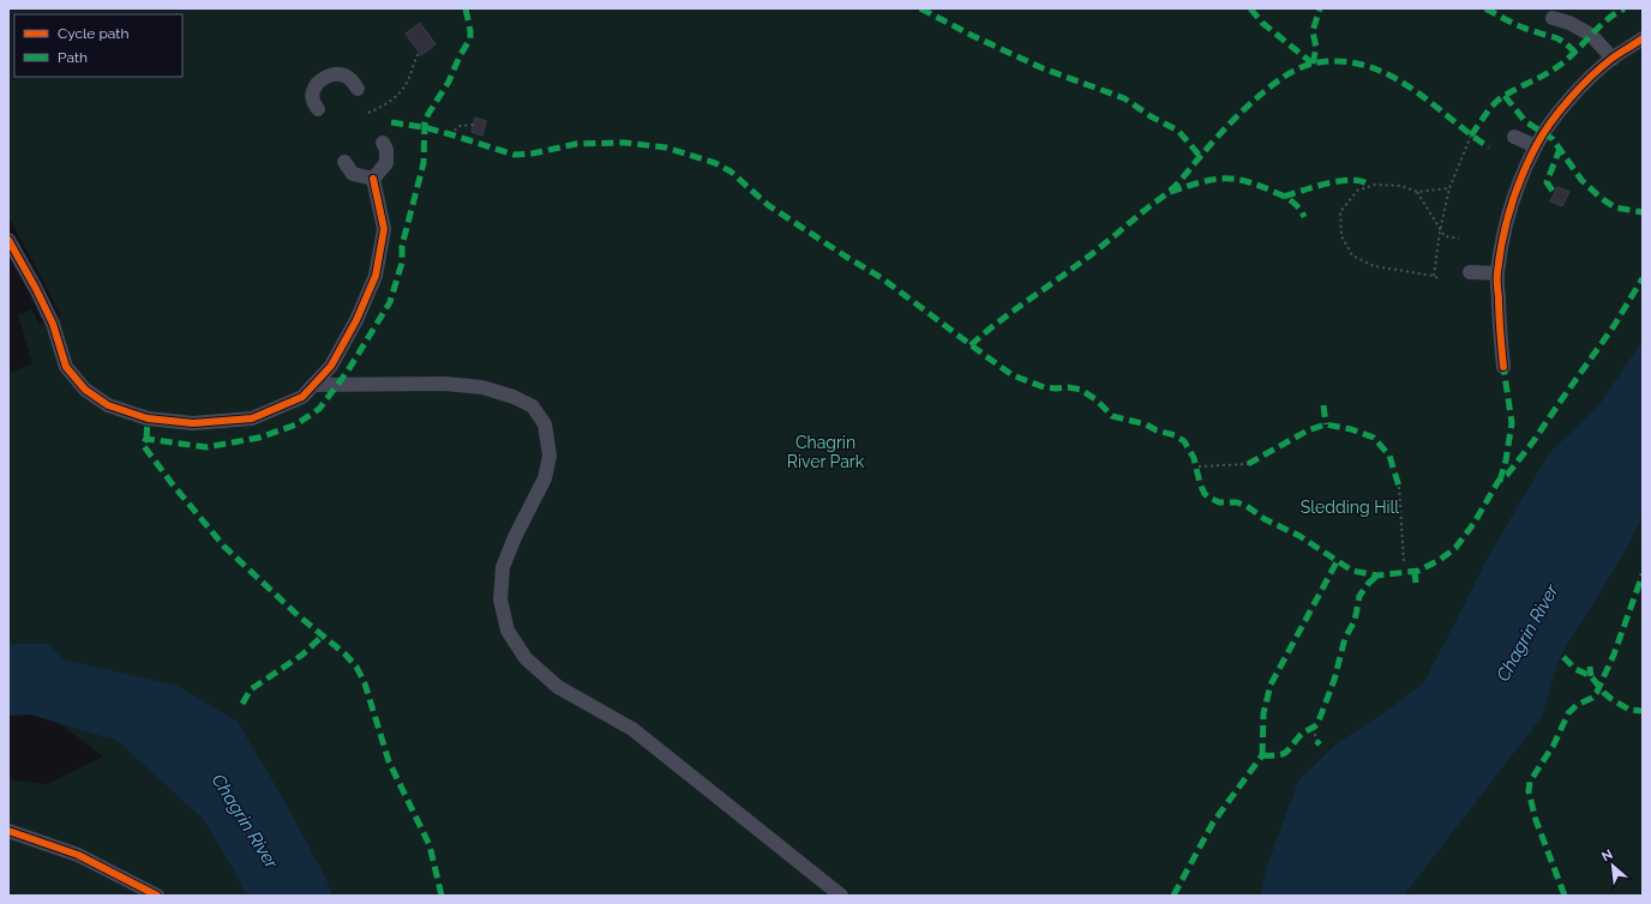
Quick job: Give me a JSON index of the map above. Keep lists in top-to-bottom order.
{
  "water": ["Chagrin River"],
  "parks": ["Chagrin River Park", "Sledding Hill"],
  "legend": ["Cycle path", "Path"],
  "north": "top left"
}
